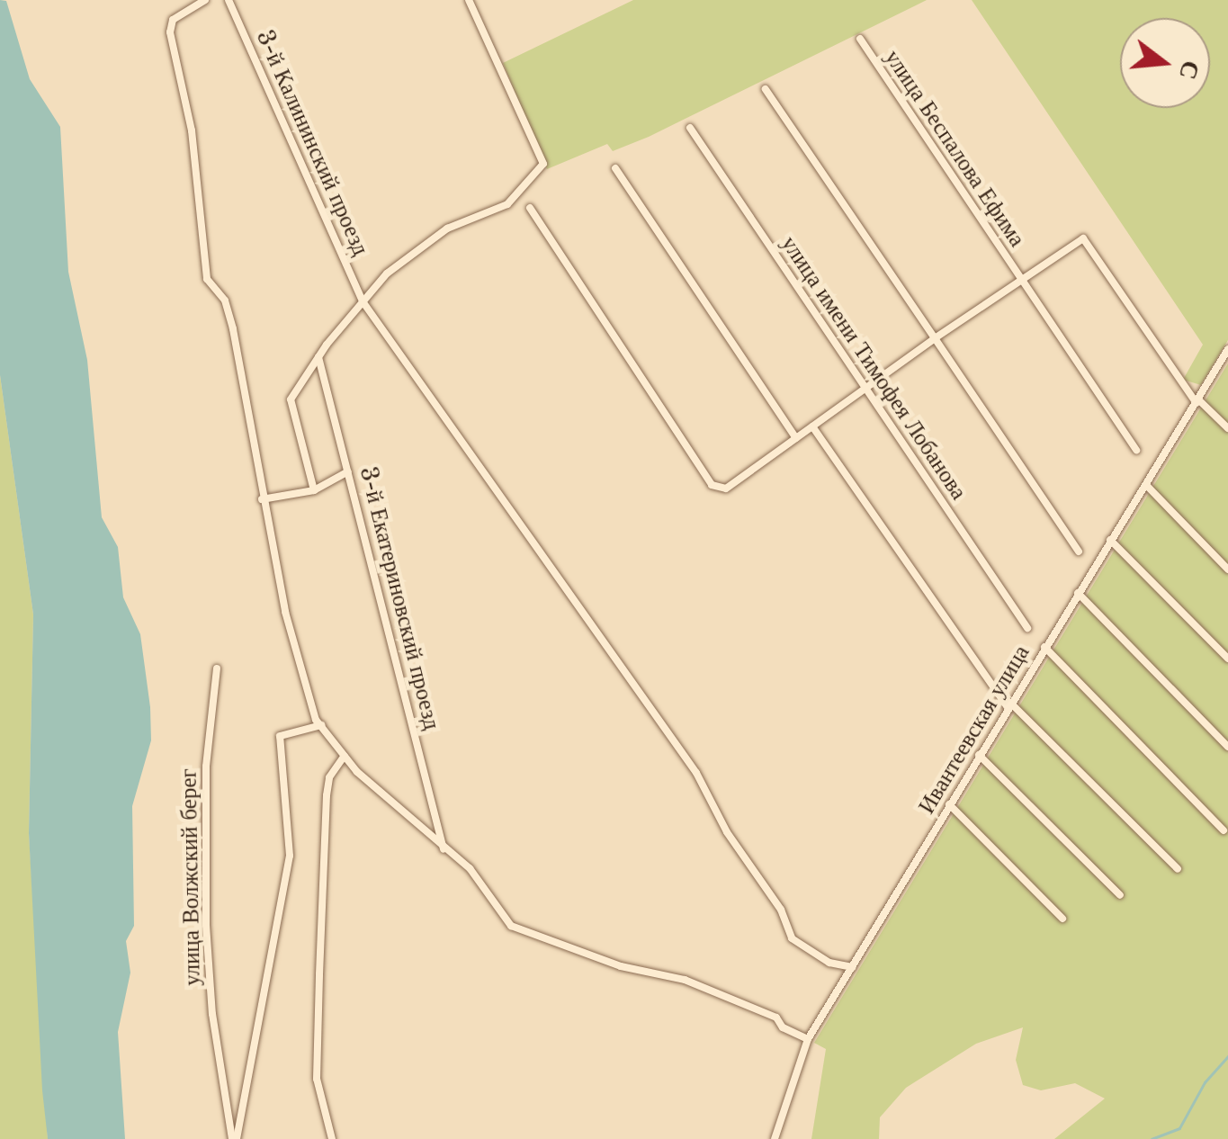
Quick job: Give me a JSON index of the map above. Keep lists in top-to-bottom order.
{
  "streets": {
    "street": [
      "3-й Калининский проезд",
      "улица Беспалова Ефима",
      "улица имени Тимофея Лобанова",
      "3-й Екатериновский проезд",
      "Ивантеевская улица",
      "улица Волжский берег"
    ]
  },
  "crossings": [
    ["3-й Калининский проезд", "Ивантеевская улица"]
  ],
  "north": "right"
}
